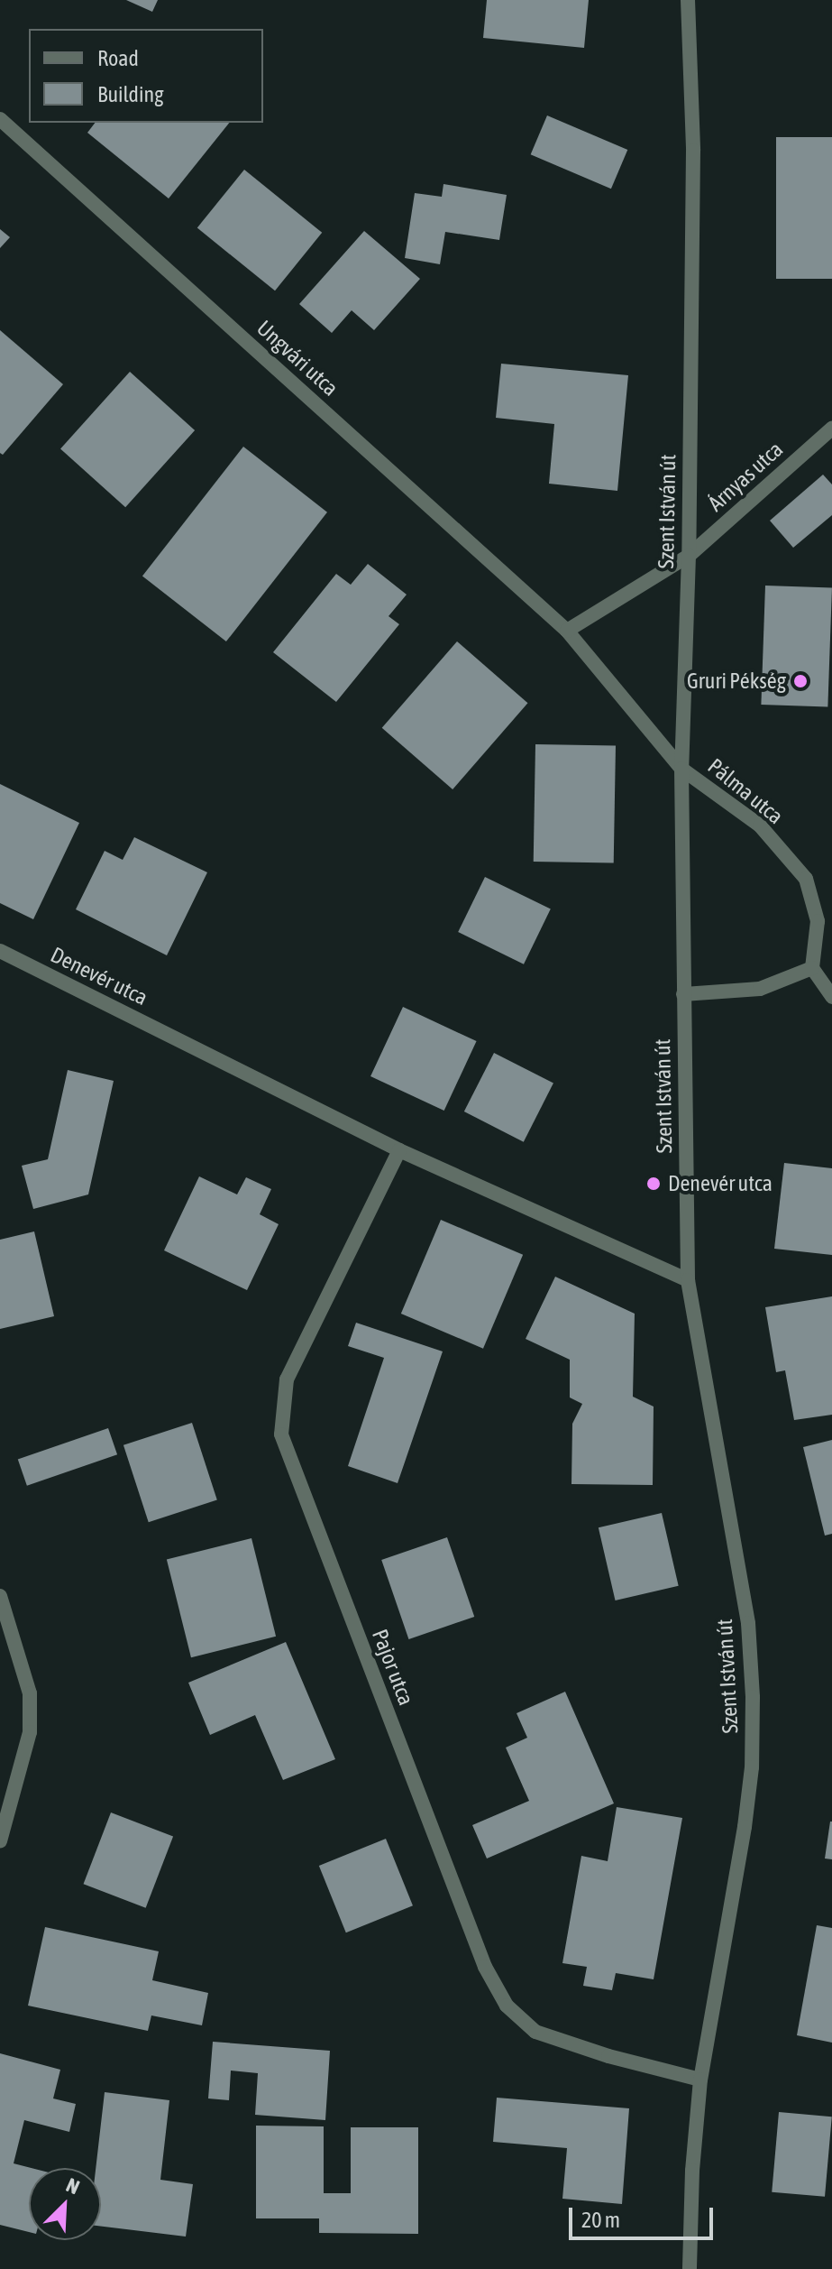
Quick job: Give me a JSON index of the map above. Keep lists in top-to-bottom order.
{
  "streets": {
    "street": [
      "Ungvári utca",
      "Árnyas utca",
      "Szent István út",
      "Pálma utca",
      "Denevér utca",
      "Pajor utca"
    ]
  },
  "crossings": [
    ["Ungvári utca", "Szent István út"],
    ["Ungvári utca", "Pálma utca"],
    ["Árnyas utca", "Szent István út"],
    ["Szent István út", "Pálma utca"],
    ["Szent István út", "Denevér utca"],
    ["Szent István út", "Pajor utca"],
    ["Denevér utca", "Pajor utca"]
  ],
  "places": ["Gruri Pékség", "Denevér utca"],
  "legend": ["Road", "Building"],
  "scale_bar": "20 m",
  "north": "top right"
}
